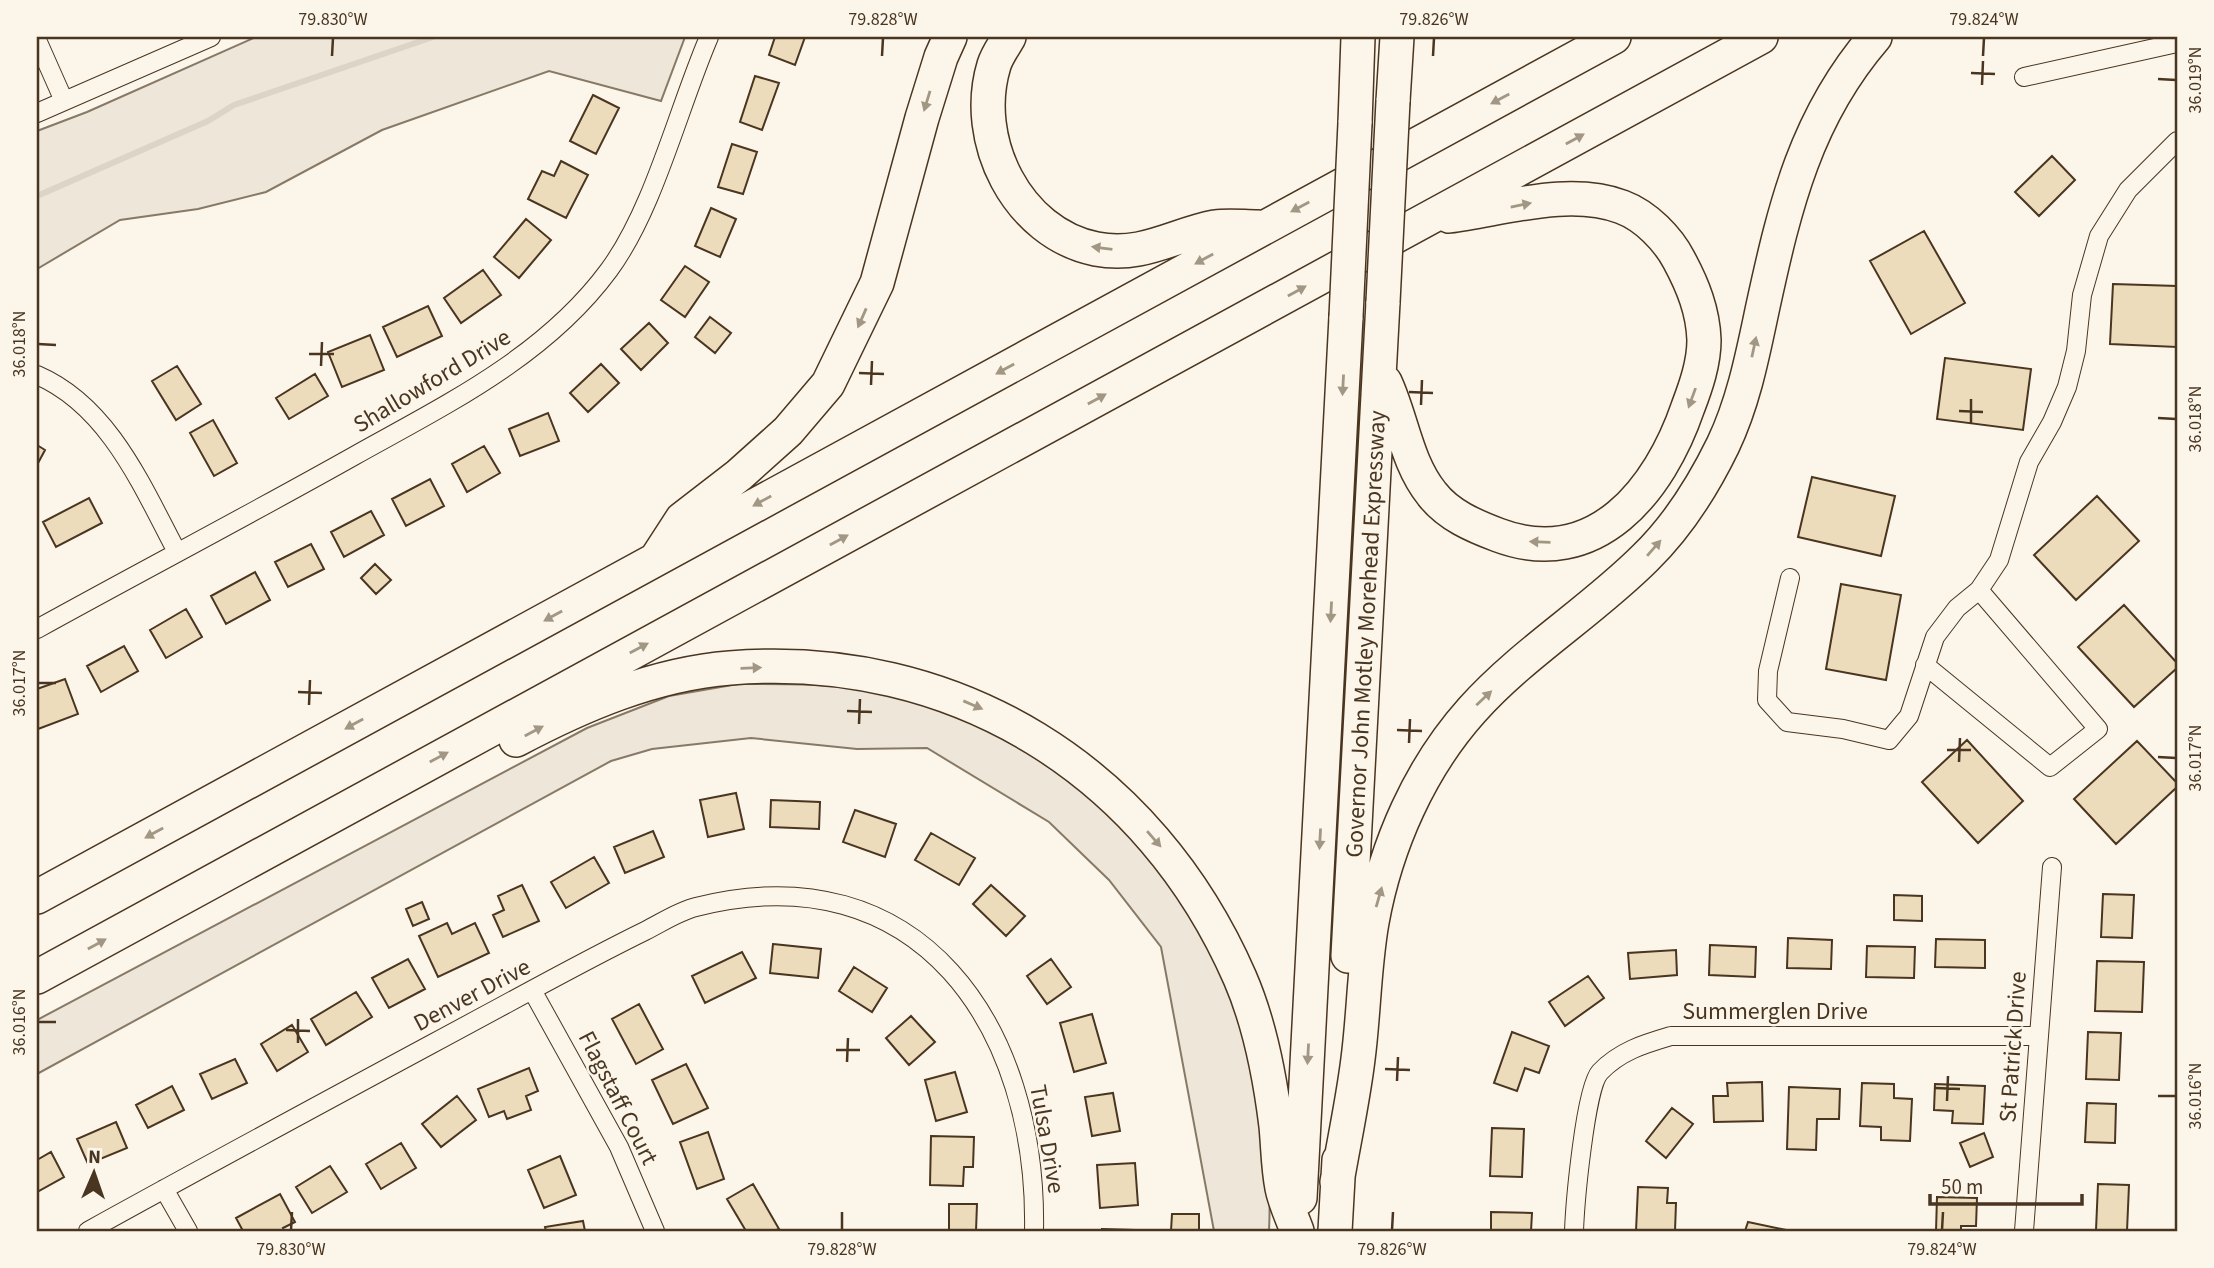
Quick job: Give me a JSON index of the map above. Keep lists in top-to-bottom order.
{
  "streets": {
    "highway": ["Governor John Motley Morehead Expressway"],
    "street": [
      "Shallowford Drive",
      "Denver Drive",
      "Summerglen Drive",
      "St Patrick Drive",
      "Flagstaff Court",
      "Tulsa Drive"
    ]
  },
  "crossings": [
    ["Denver Drive", "Flagstaff Court"],
    ["Denver Drive", "Tulsa Drive"],
    ["Summerglen Drive", "St Patrick Drive"]
  ],
  "scale_bar": "50 m",
  "north": "top",
  "coordinates": [
    "79.830°W",
    "79.828°W",
    "79.826°W",
    "79.824°W",
    "36.019°N",
    "36.018°N",
    "36.017°N",
    "36.016°N"
  ]
}
